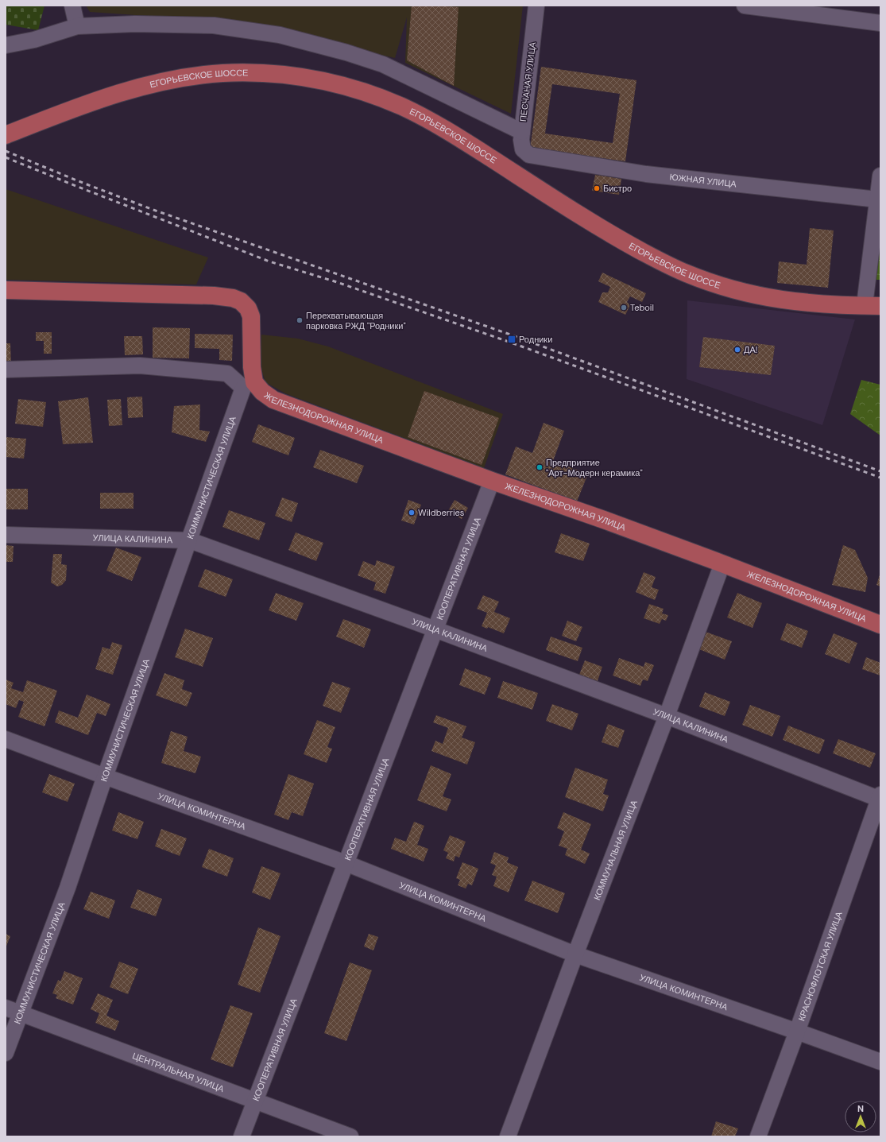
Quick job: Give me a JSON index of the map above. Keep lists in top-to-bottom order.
{
  "streets": {
    "main road": ["ЕГОРЬЕВСКОЕ ШОССЕ", "ЖЕЛЕЗНОДОРОЖНАЯ УЛИЦА"],
    "street": [
      "ПЕСЧАНАЯ УЛИЦА",
      "ЮЖНАЯ УЛИЦА",
      "КОММУНИСТИЧЕСКАЯ УЛИЦА",
      "УЛИЦА КАЛИНИНА",
      "КООПЕРАТИВНАЯ УЛИЦА",
      "УЛИЦА КОМИНТЕРНА",
      "КОММУНАЛЬНАЯ УЛИЦА",
      "КРАСНОФЛОТСКАЯ УЛИЦА",
      "ЦЕНТРАЛЬНАЯ УЛИЦА"
    ]
  },
  "crossings": [
    ["ПЕСЧАНАЯ УЛИЦА", "ЮЖНАЯ УЛИЦА"],
    ["ЖЕЛЕЗНОДОРОЖНАЯ УЛИЦА", "КОММУНИСТИЧЕСКАЯ УЛИЦА"],
    ["ЖЕЛЕЗНОДОРОЖНАЯ УЛИЦА", "КООПЕРАТИВНАЯ УЛИЦА"],
    ["ЖЕЛЕЗНОДОРОЖНАЯ УЛИЦА", "КОММУНАЛЬНАЯ УЛИЦА"],
    ["КОММУНИСТИЧЕСКАЯ УЛИЦА", "УЛИЦА КАЛИНИНА"],
    ["КОММУНИСТИЧЕСКАЯ УЛИЦА", "УЛИЦА КОМИНТЕРНА"],
    ["КОММУНИСТИЧЕСКАЯ УЛИЦА", "ЦЕНТРАЛЬНАЯ УЛИЦА"],
    ["УЛИЦА КАЛИНИНА", "КООПЕРАТИВНАЯ УЛИЦА"],
    ["УЛИЦА КАЛИНИНА", "КОММУНАЛЬНАЯ УЛИЦА"],
    ["УЛИЦА КАЛИНИНА", "КРАСНОФЛОТСКАЯ УЛИЦА"],
    ["КООПЕРАТИВНАЯ УЛИЦА", "УЛИЦА КОМИНТЕРНА"],
    ["КООПЕРАТИВНАЯ УЛИЦА", "ЦЕНТРАЛЬНАЯ УЛИЦА"],
    ["УЛИЦА КОМИНТЕРНА", "КОММУНАЛЬНАЯ УЛИЦА"],
    ["УЛИЦА КОМИНТЕРНА", "КРАСНОФЛОТСКАЯ УЛИЦА"]
  ],
  "places": {
    "other": [
      "Бистро",
      "Teboil",
      "Перехватывающая парковка РЖД \"Родники\"",
      "ДА!",
      "Предприятие \"Арт-Модерн керамика\"",
      "Wildberries"
    ],
    "transit": ["Родники"]
  },
  "north": "top"
}
